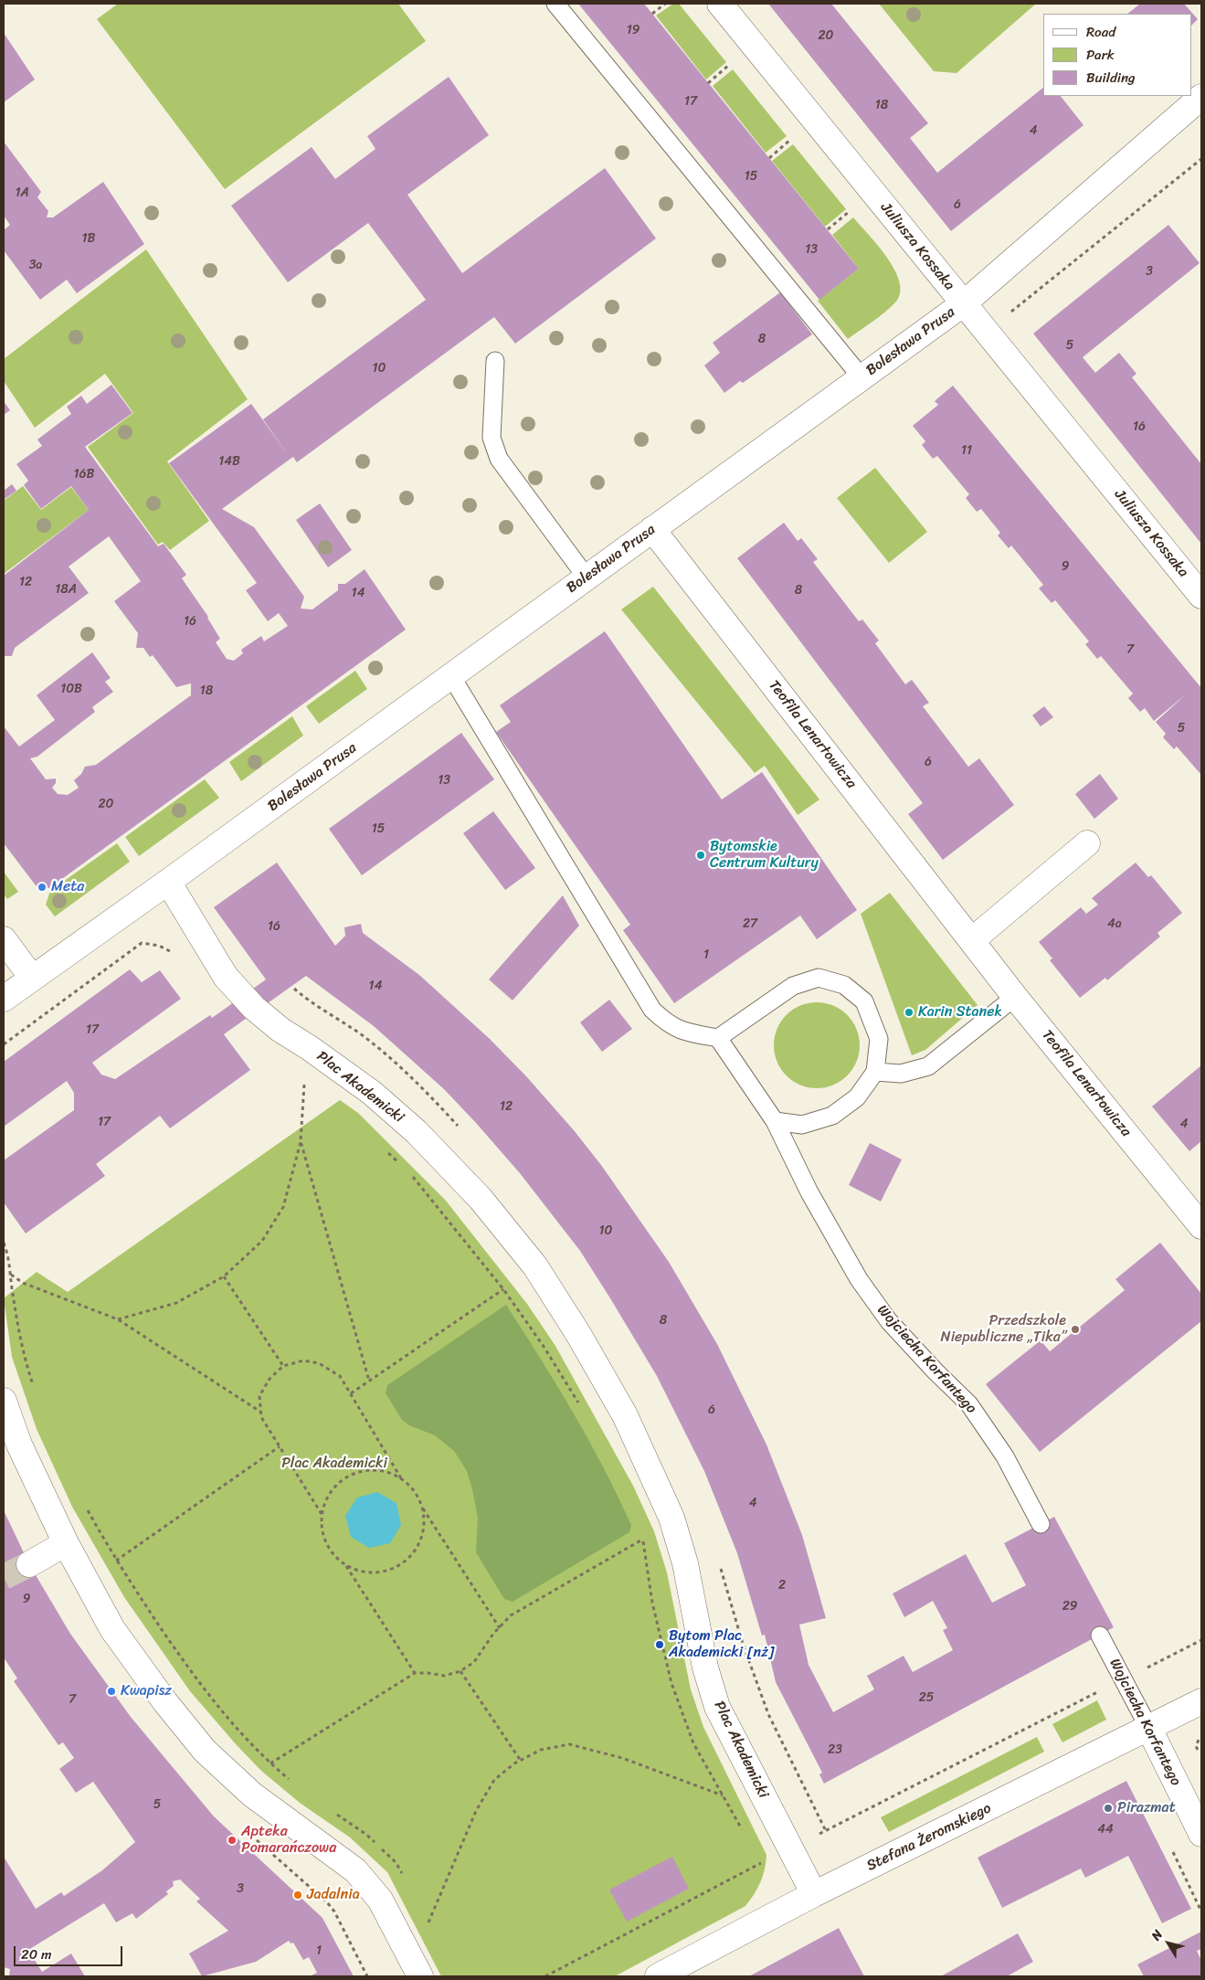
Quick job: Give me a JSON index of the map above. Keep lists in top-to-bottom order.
{
  "streets": {
    "street": [
      "Juliusza Kossaka",
      "Bolesława Prusa",
      "Teofila Lenartowicza",
      "Plac Akademicki",
      "Wojciecha Korfantego",
      "Stefana Żeromskiego"
    ]
  },
  "crossings": [
    ["Juliusza Kossaka", "Bolesława Prusa"],
    ["Bolesława Prusa", "Teofila Lenartowicza"],
    ["Bolesława Prusa", "Plac Akademicki"],
    ["Plac Akademicki", "Stefana Żeromskiego"],
    ["Wojciecha Korfantego", "Stefana Żeromskiego"]
  ],
  "parks": ["Plac Akademicki"],
  "places": [
    "Bytomskie Centrum Kultury",
    "Meta",
    "Karin Stanek",
    "Przedszkole Niepubliczne „Tika”",
    "Bytom Plac Akademicki [nż]",
    "Kwapisz",
    "Pirazmat",
    "Apteka Pomarańczowa",
    "Jadalnia"
  ],
  "house_numbers": [
    "19",
    "20",
    "17",
    "18",
    "4",
    "15",
    "1A",
    "6",
    "1B",
    "13",
    "3a",
    "3",
    "8",
    "5",
    "10",
    "16",
    "11",
    "14B",
    "16B",
    "9",
    "12",
    "18A",
    "8",
    "14",
    "16",
    "7",
    "10B",
    "18",
    "5",
    "6",
    "13",
    "20",
    "15",
    "27",
    "4a",
    "16",
    "1",
    "14",
    "17",
    "12",
    "17",
    "4",
    "10",
    "8",
    "6",
    "4",
    "2",
    "9",
    "29",
    "25",
    "7",
    "23",
    "5",
    "44",
    "3",
    "1"
  ],
  "legend": ["Road", "Park", "Building"],
  "scale_bar": "20 m",
  "north": "top left"
}
